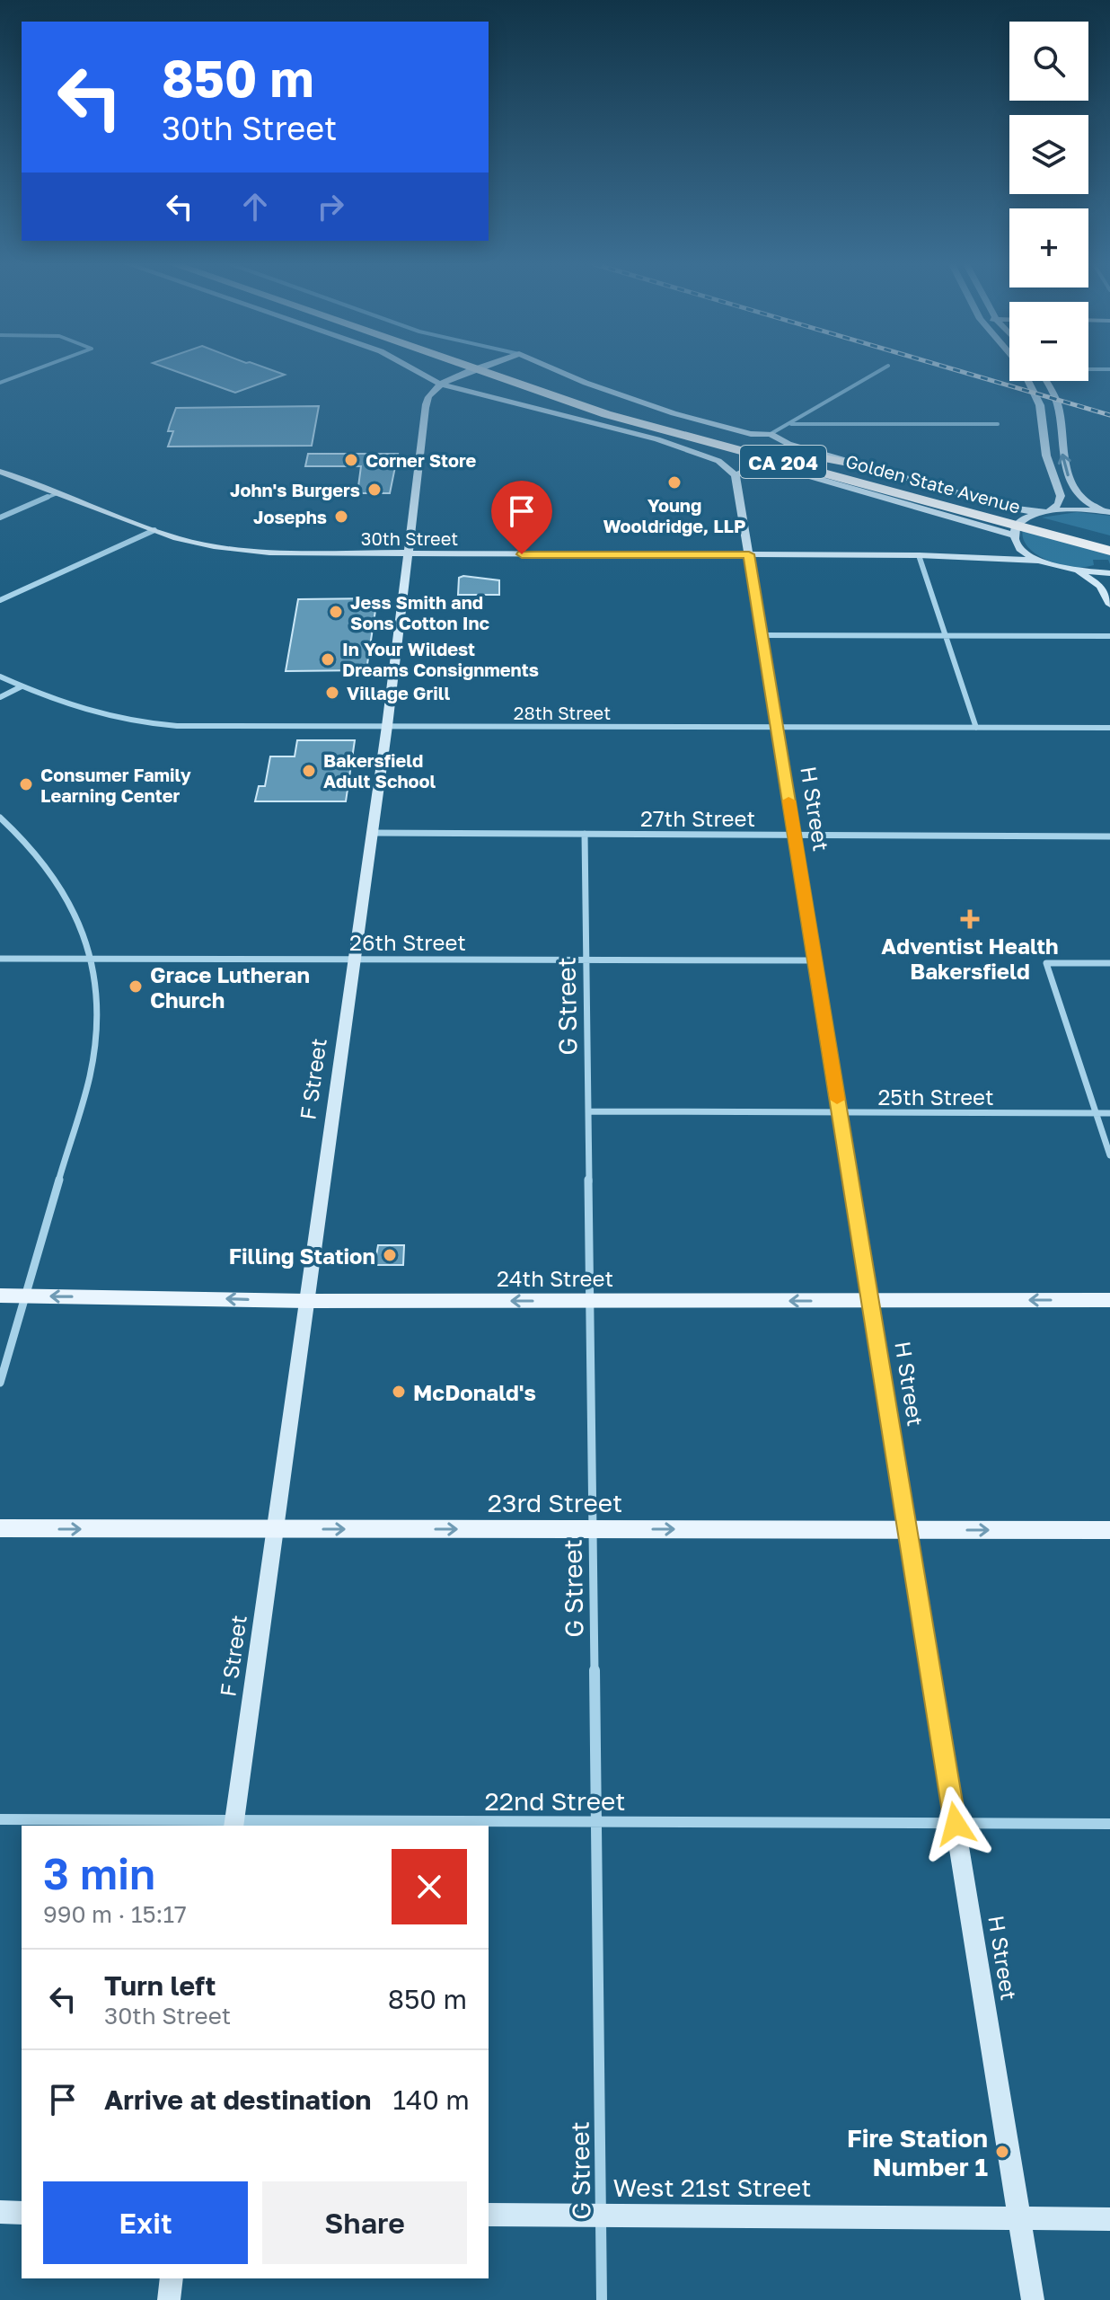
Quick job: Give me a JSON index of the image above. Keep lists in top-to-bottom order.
{
  "streets": {
    "highway": ["CA 204", "Golden State Avenue"],
    "main road": ["24th Street", "23rd Street"],
    "street": [
      "30th Street",
      "28th Street",
      "H Street",
      "27th Street",
      "26th Street",
      "G Street",
      "F Street",
      "25th Street",
      "22nd Street",
      "West 21st Street"
    ]
  },
  "crossings": [
    ["30th Street", "H Street"],
    ["30th Street", "F Street"],
    ["28th Street", "H Street"],
    ["28th Street", "F Street"],
    ["H Street", "27th Street"],
    ["H Street", "26th Street"],
    ["H Street", "25th Street"],
    ["H Street", "24th Street"],
    ["H Street", "23rd Street"],
    ["H Street", "22nd Street"],
    ["H Street", "West 21st Street"],
    ["27th Street", "G Street"],
    ["27th Street", "F Street"],
    ["26th Street", "G Street"],
    ["26th Street", "F Street"],
    ["G Street", "25th Street"],
    ["G Street", "24th Street"],
    ["G Street", "23rd Street"],
    ["G Street", "22nd Street"],
    ["G Street", "West 21st Street"],
    ["F Street", "24th Street"],
    ["F Street", "23rd Street"],
    ["F Street", "22nd Street"]
  ],
  "one_way": ["24th Street", "23rd Street"],
  "places": {
    "other": [
      "Corner Store",
      "Young Wooldridge, LLP",
      "John's Burgers",
      "Josephs",
      "Jess Smith and Sons Cotton Inc",
      "In Your Wildest Dreams Consignments",
      "Village Grill",
      "Bakersfield Adult School",
      "Consumer Family Learning Center",
      "Grace Lutheran Church",
      "Filling Station",
      "McDonald's",
      "Fire Station Number 1"
    ],
    "health": ["Adventist Health Bakersfield"]
  },
  "page": {
    "map_buttons": ["+", "−"],
    "turn": ["850 m", "30th Street"],
    "heading": ["3 min", "990 m · 15:17"],
    "list": [
      {
        "name": "Turn left",
        "note": "30th Street",
        "value": "850 m"
      },
      {
        "name": "Arrive at destination",
        "value": "140 m"
      }
    ],
    "buttons": ["Exit", "Share"]
  }
}
